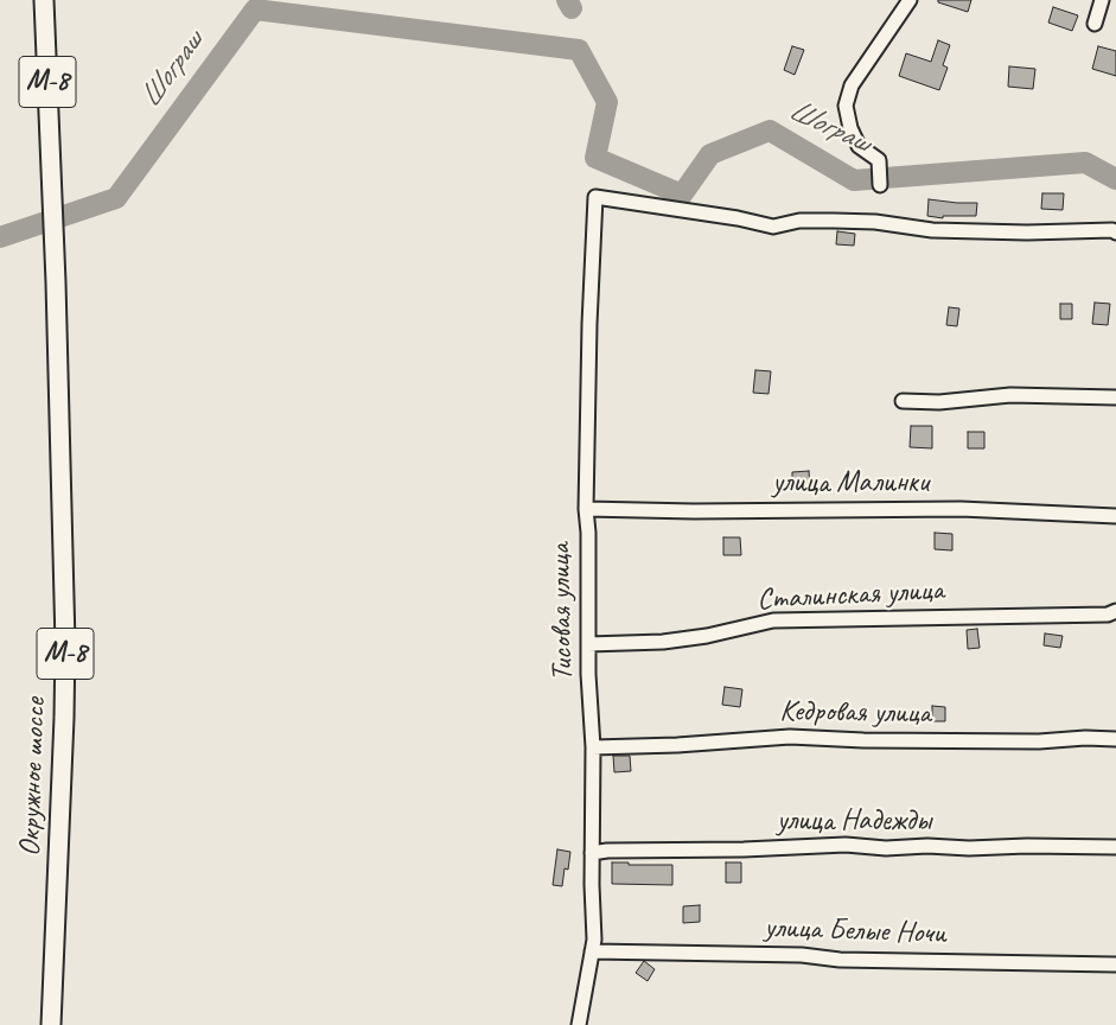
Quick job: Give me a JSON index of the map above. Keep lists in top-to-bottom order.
{
  "streets": {
    "main road": ["М-8", "Окружное шоссе"],
    "street": [
      "улица Малинки",
      "Сталинская улица",
      "Тисовая улица",
      "Кедровая улица",
      "улица Надежды",
      "улица Белые Ночи"
    ]
  },
  "crossings": [
    ["улица Малинки", "Тисовая улица"],
    ["Сталинская улица", "Тисовая улица"],
    ["Тисовая улица", "Кедровая улица"],
    ["Тисовая улица", "улица Надежды"],
    ["Тисовая улица", "улица Белые Ночи"]
  ],
  "water": ["Шограш"]
}
